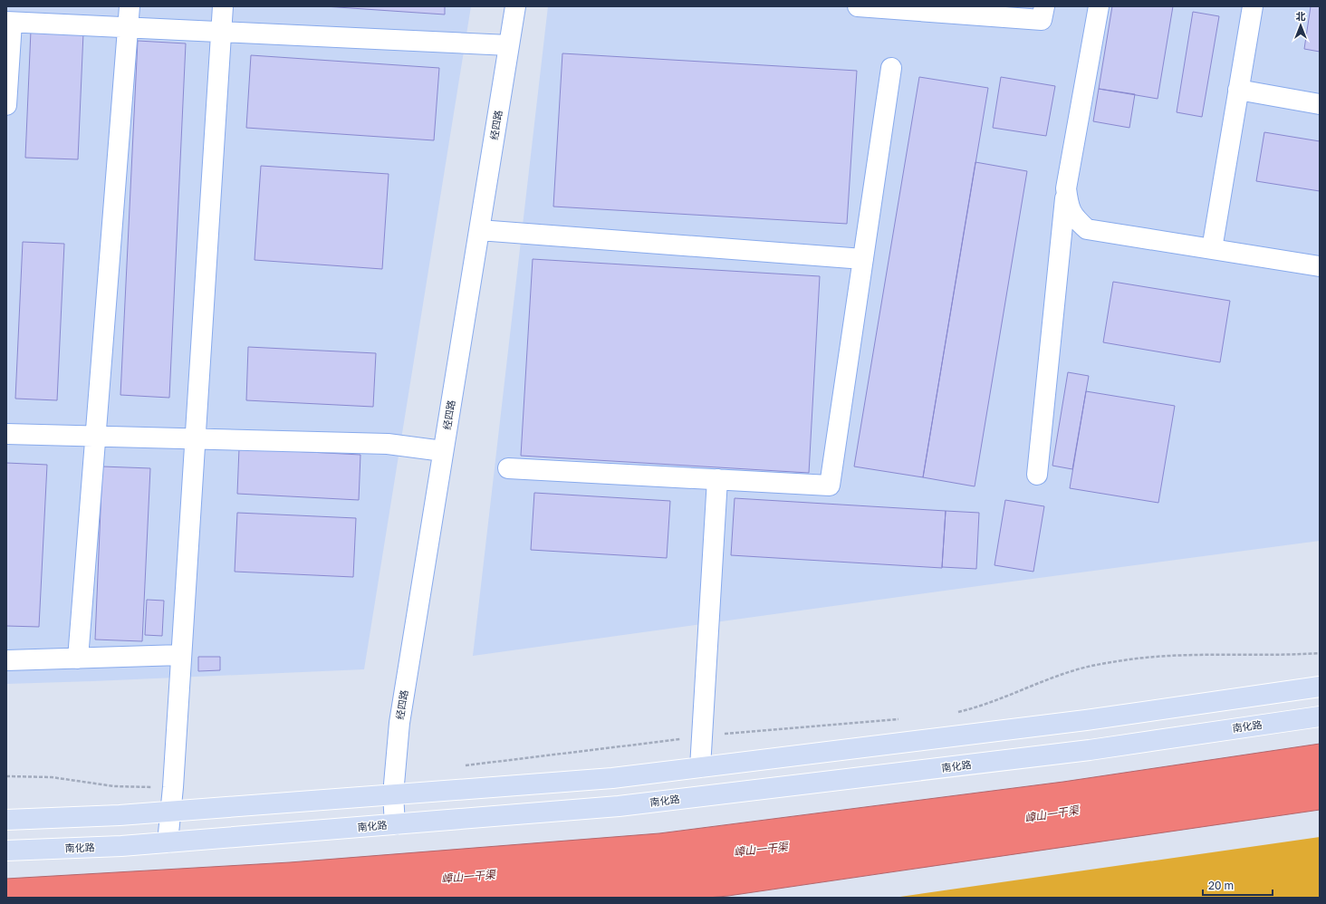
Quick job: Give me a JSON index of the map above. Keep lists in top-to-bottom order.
{
  "streets": {
    "main road": ["南化路"],
    "street": ["经四路"]
  },
  "crossings": [
    ["经四路", "南化路"]
  ],
  "water": ["嶂山一干渠"],
  "scale_bar": "20 m",
  "north": "top"
}
